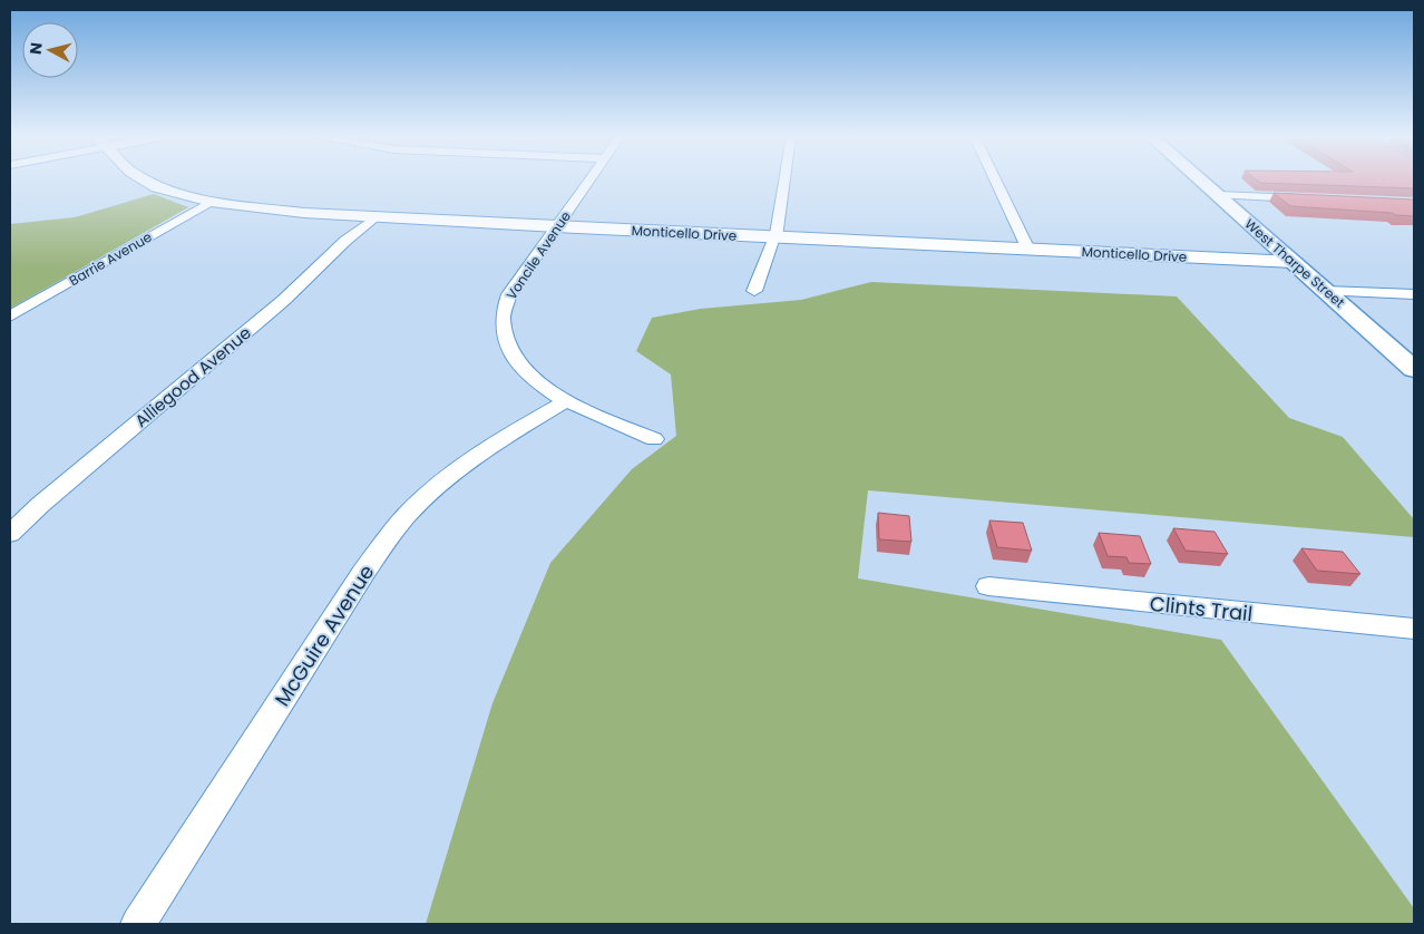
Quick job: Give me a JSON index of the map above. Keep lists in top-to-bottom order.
{
  "streets": {
    "main road": ["West Tharpe Street"],
    "street": [
      "Monticello Drive",
      "Voncile Avenue",
      "Barrie Avenue",
      "Alliegood Avenue",
      "Clints Trail",
      "McGuire Avenue"
    ]
  },
  "crossings": [
    ["Monticello Drive", "Voncile Avenue"],
    ["Monticello Drive", "Barrie Avenue"],
    ["Monticello Drive", "West Tharpe Street"],
    ["Monticello Drive", "Alliegood Avenue"],
    ["Voncile Avenue", "McGuire Avenue"]
  ],
  "north": "left"
}
